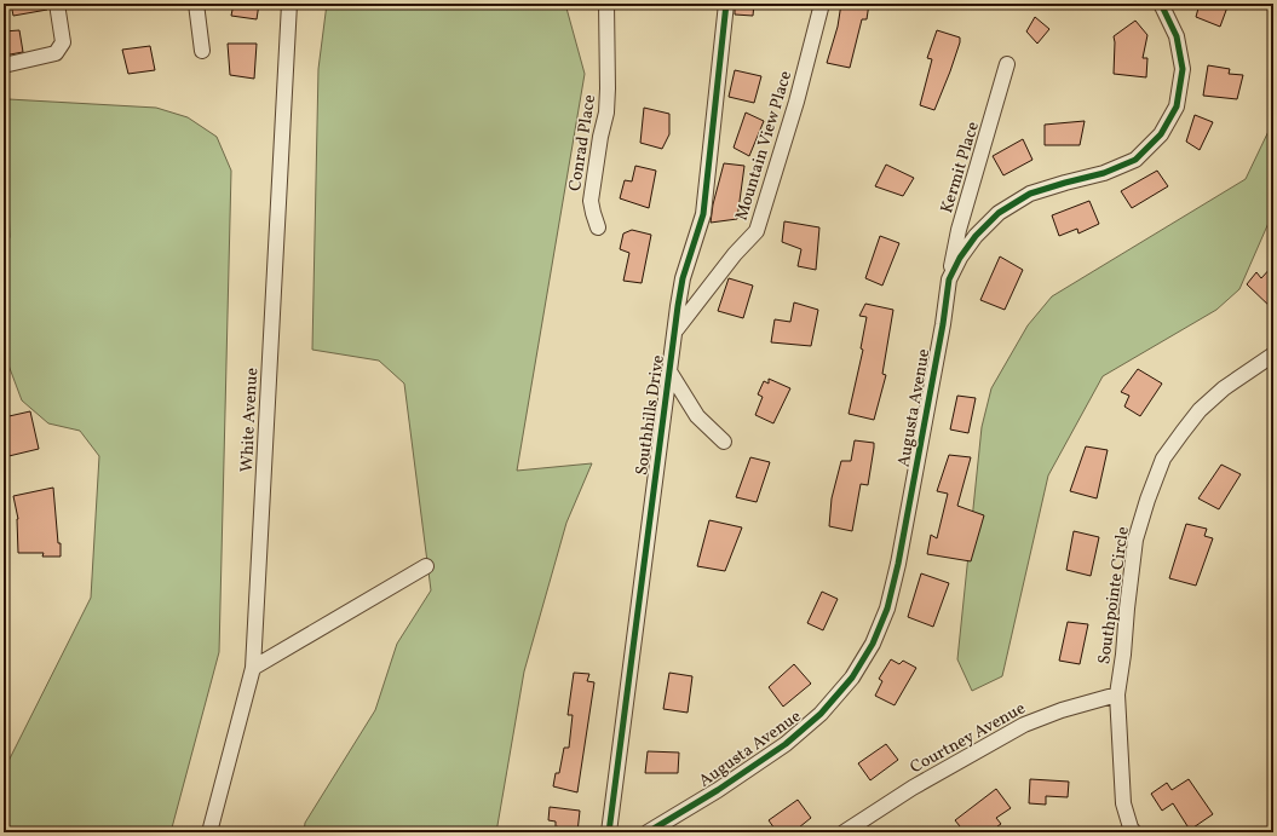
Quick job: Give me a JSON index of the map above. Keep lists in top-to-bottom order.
{
  "streets": {
    "street": [
      "Conrad Place",
      "Mountain View Place",
      "Kermit Place",
      "Augusta Avenue",
      "Southhills Drive",
      "White Avenue",
      "Southpointe Circle",
      "Courtney Avenue"
    ]
  },
  "crossings": [
    ["Mountain View Place", "Southhills Drive"],
    ["Kermit Place", "Augusta Avenue"],
    ["Southpointe Circle", "Courtney Avenue"]
  ]
}
